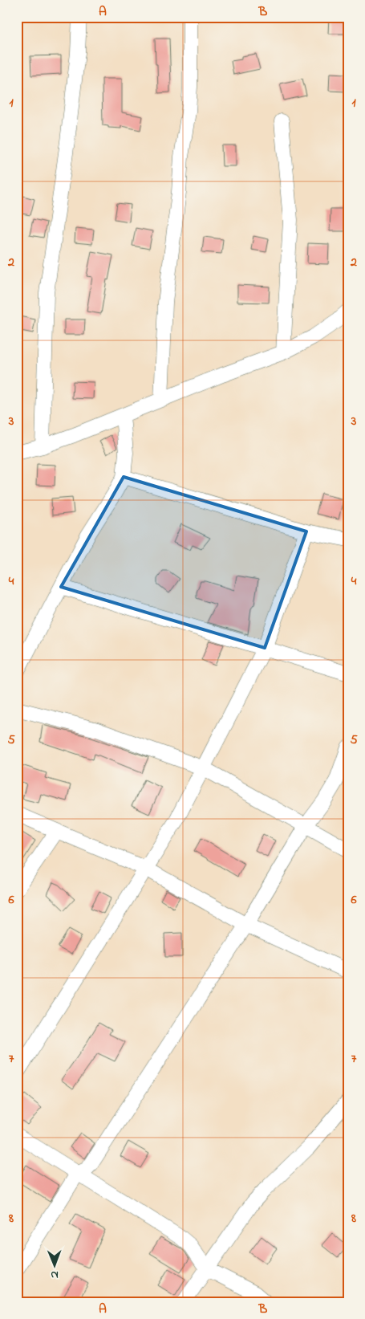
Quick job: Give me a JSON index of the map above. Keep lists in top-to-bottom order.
{
  "north": "bottom",
  "grid": {
    "columns": ["A", "B"],
    "rows": [
      "1",
      "2",
      "3",
      "4",
      "5",
      "6",
      "7",
      "8"
    ]
  }
}
